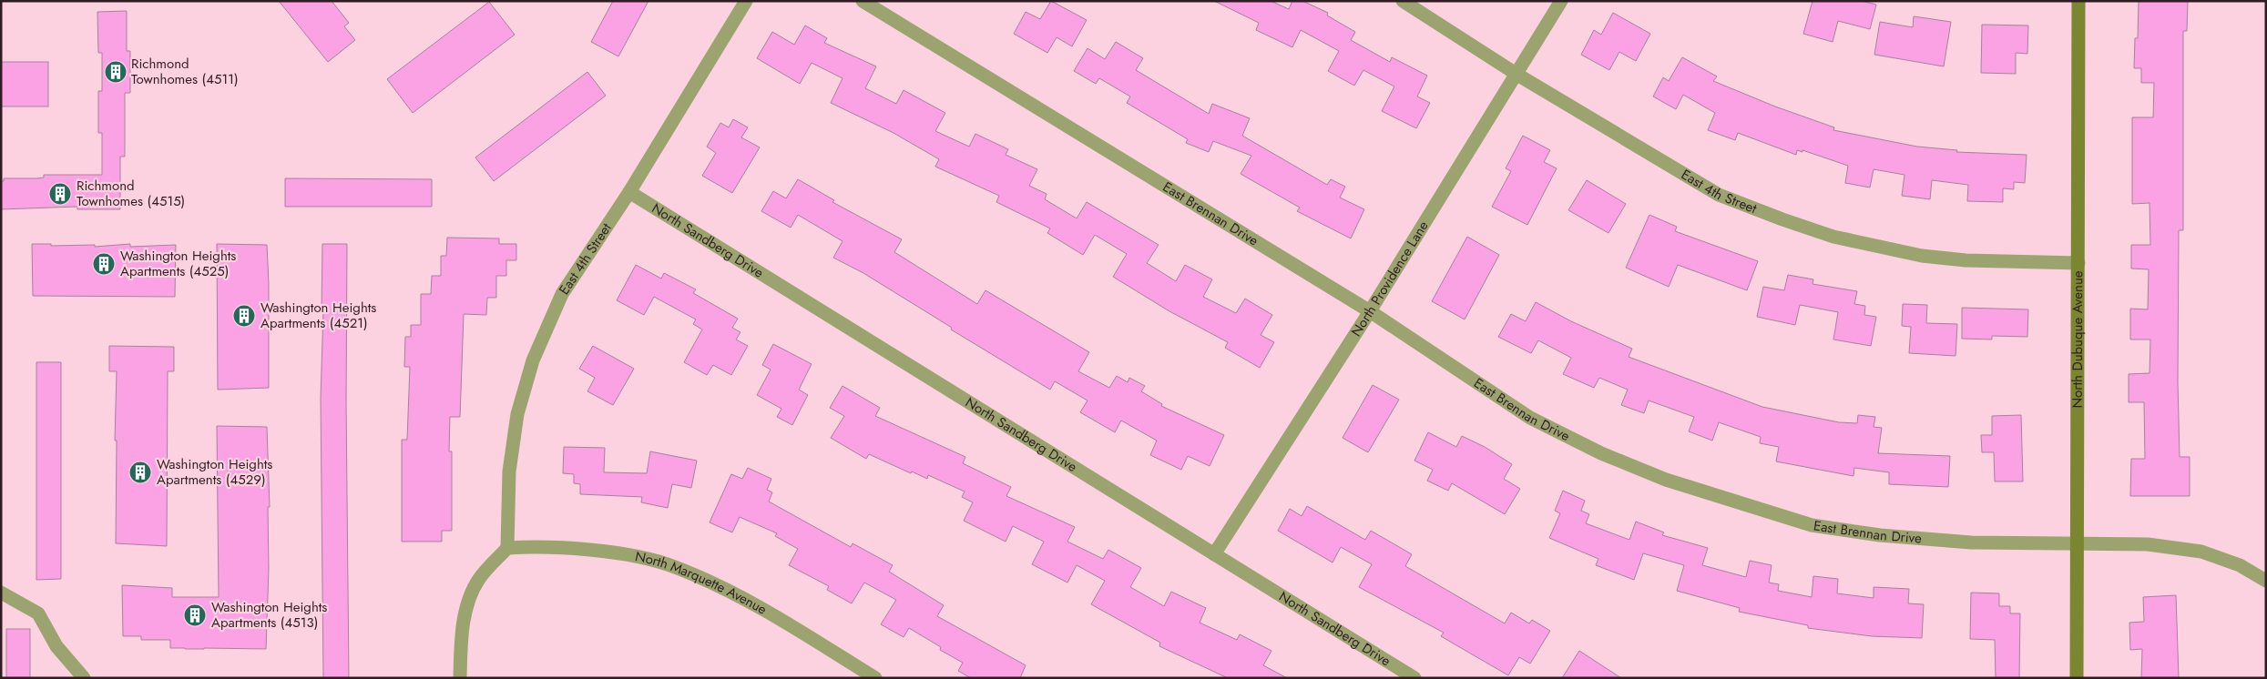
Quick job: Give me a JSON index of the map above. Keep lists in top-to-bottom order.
{
  "streets": {
    "street": [
      "East 4th Street",
      "East Brennan Drive",
      "North Sandberg Drive",
      "North Providence Lane",
      "North Dubuque Avenue",
      "North Marquette Avenue"
    ]
  },
  "crossings": [
    ["East 4th Street", "North Sandberg Drive"],
    ["East 4th Street", "North Providence Lane"],
    ["East 4th Street", "North Dubuque Avenue"],
    ["East 4th Street", "North Marquette Avenue"],
    ["East Brennan Drive", "North Providence Lane"],
    ["East Brennan Drive", "North Dubuque Avenue"],
    ["North Sandberg Drive", "North Providence Lane"]
  ],
  "places": {
    "building": [
      "Richmond Townhomes (4511)",
      "Richmond Townhomes (4515)",
      "Washington Heights Apartments (4525)",
      "Washington Heights Apartments (4521)",
      "Washington Heights Apartments (4529)",
      "Washington Heights Apartments (4513)"
    ]
  }
}
